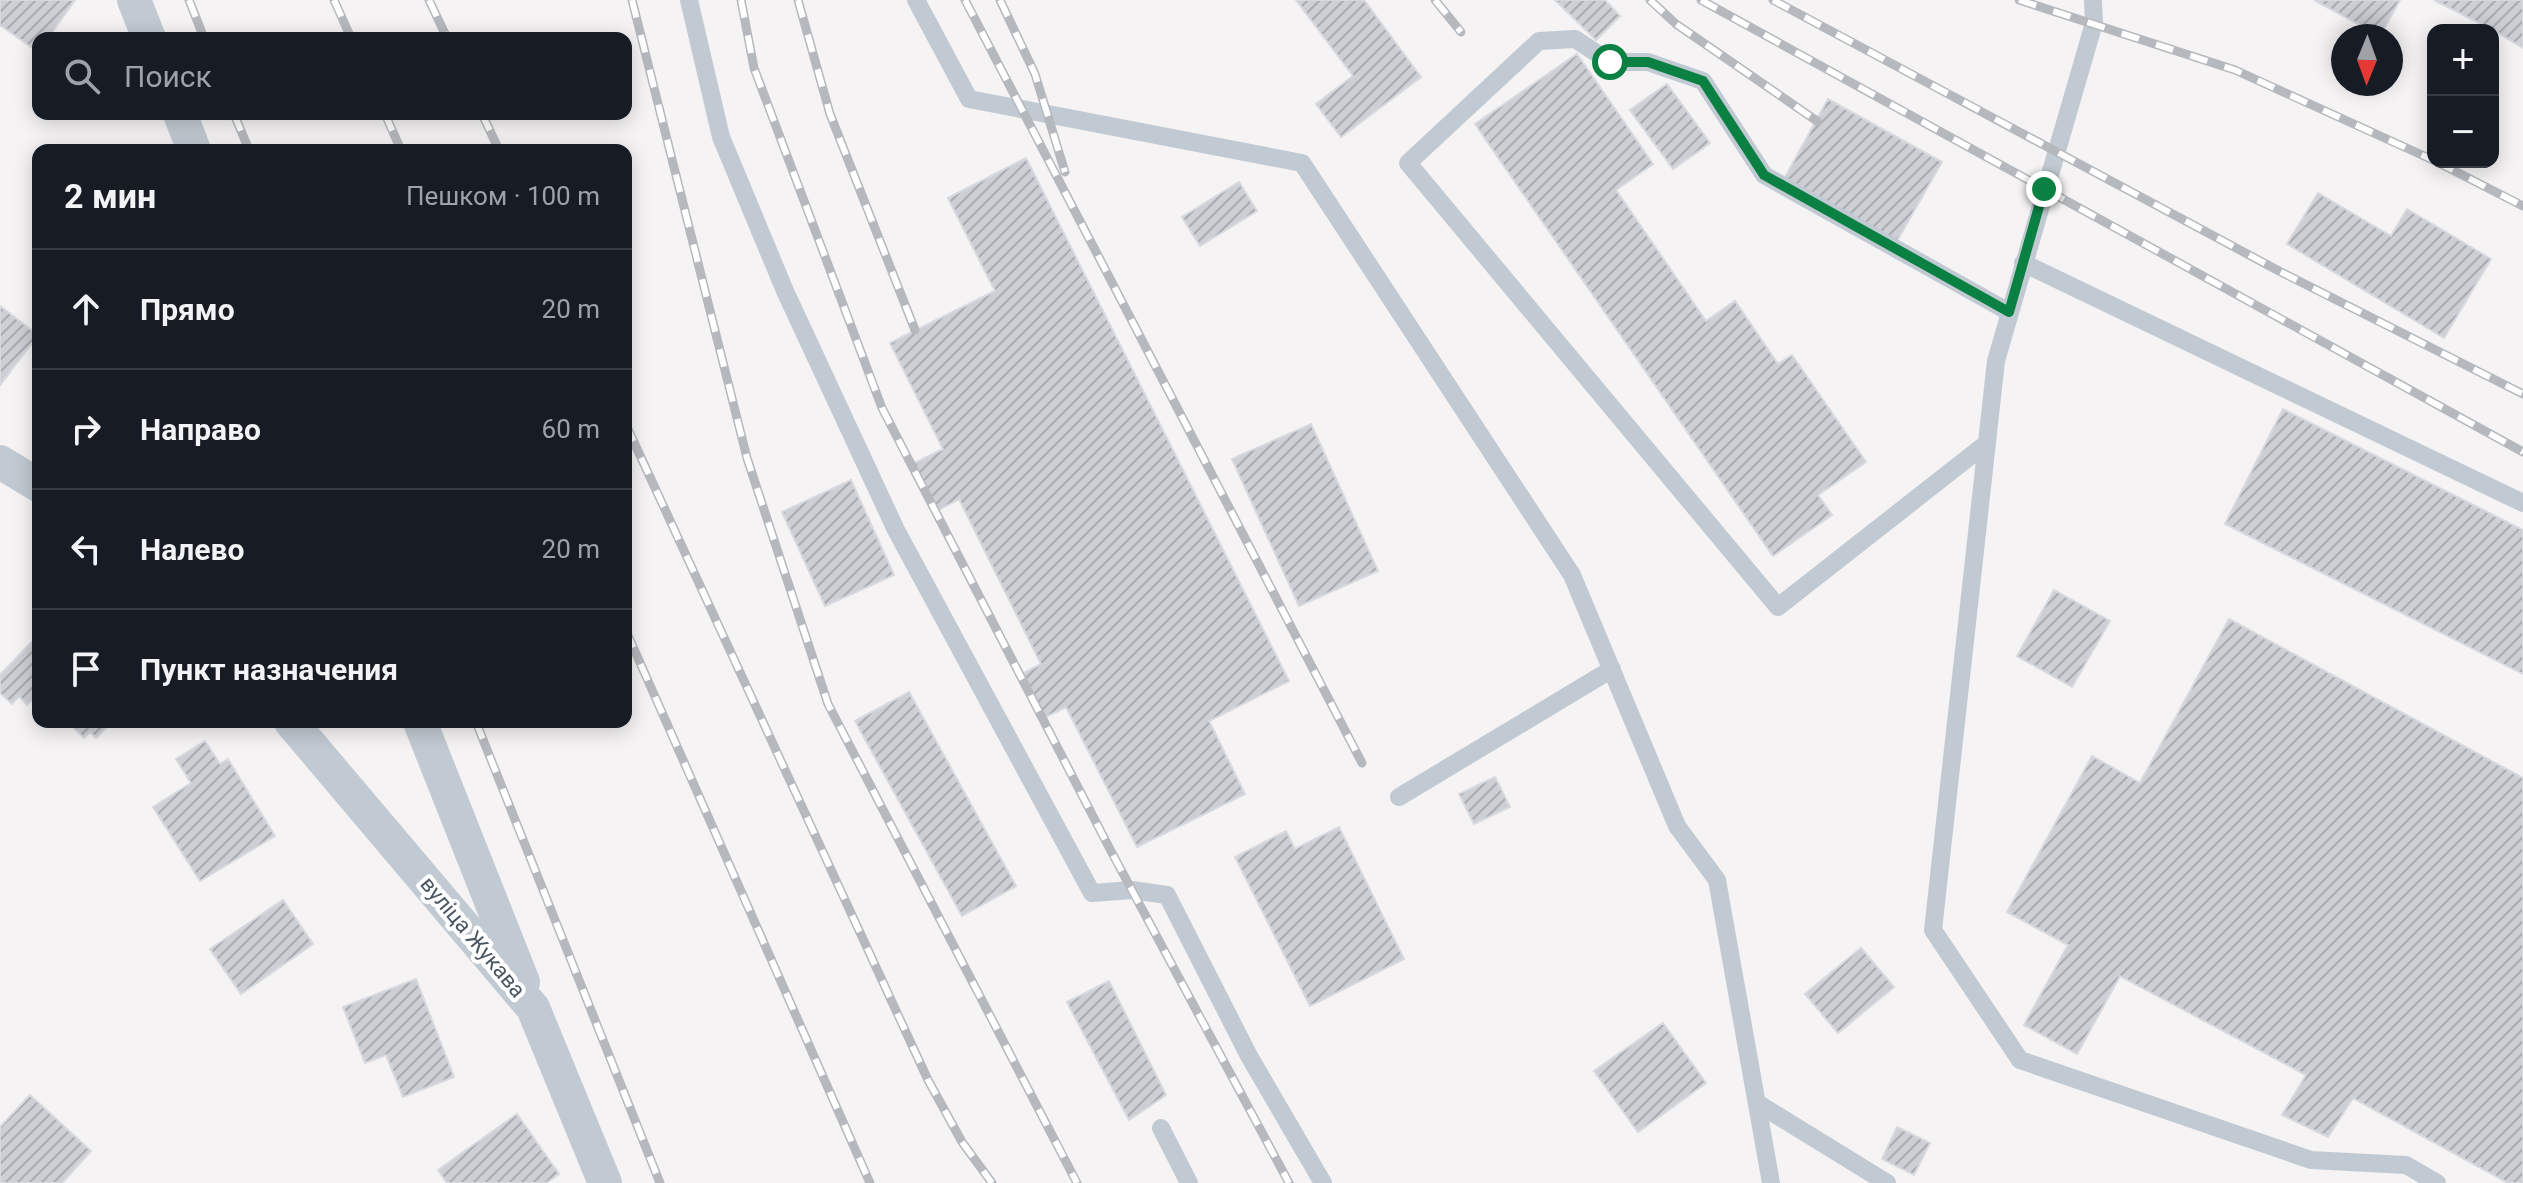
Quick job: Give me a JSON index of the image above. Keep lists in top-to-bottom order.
{
  "streets": {
    "street": ["вуліца Жукава"]
  },
  "north": "bottom",
  "page": {
    "map_buttons": ["+", "−"],
    "search": "Поиск",
    "heading": ["2 мин", "Пешком · 100 m"],
    "list": [
      ["Прямо", "20 m"],
      ["Направо", "60 m"],
      ["Налево", "20 m"],
      "Пункт назначения"
    ]
  }
}
